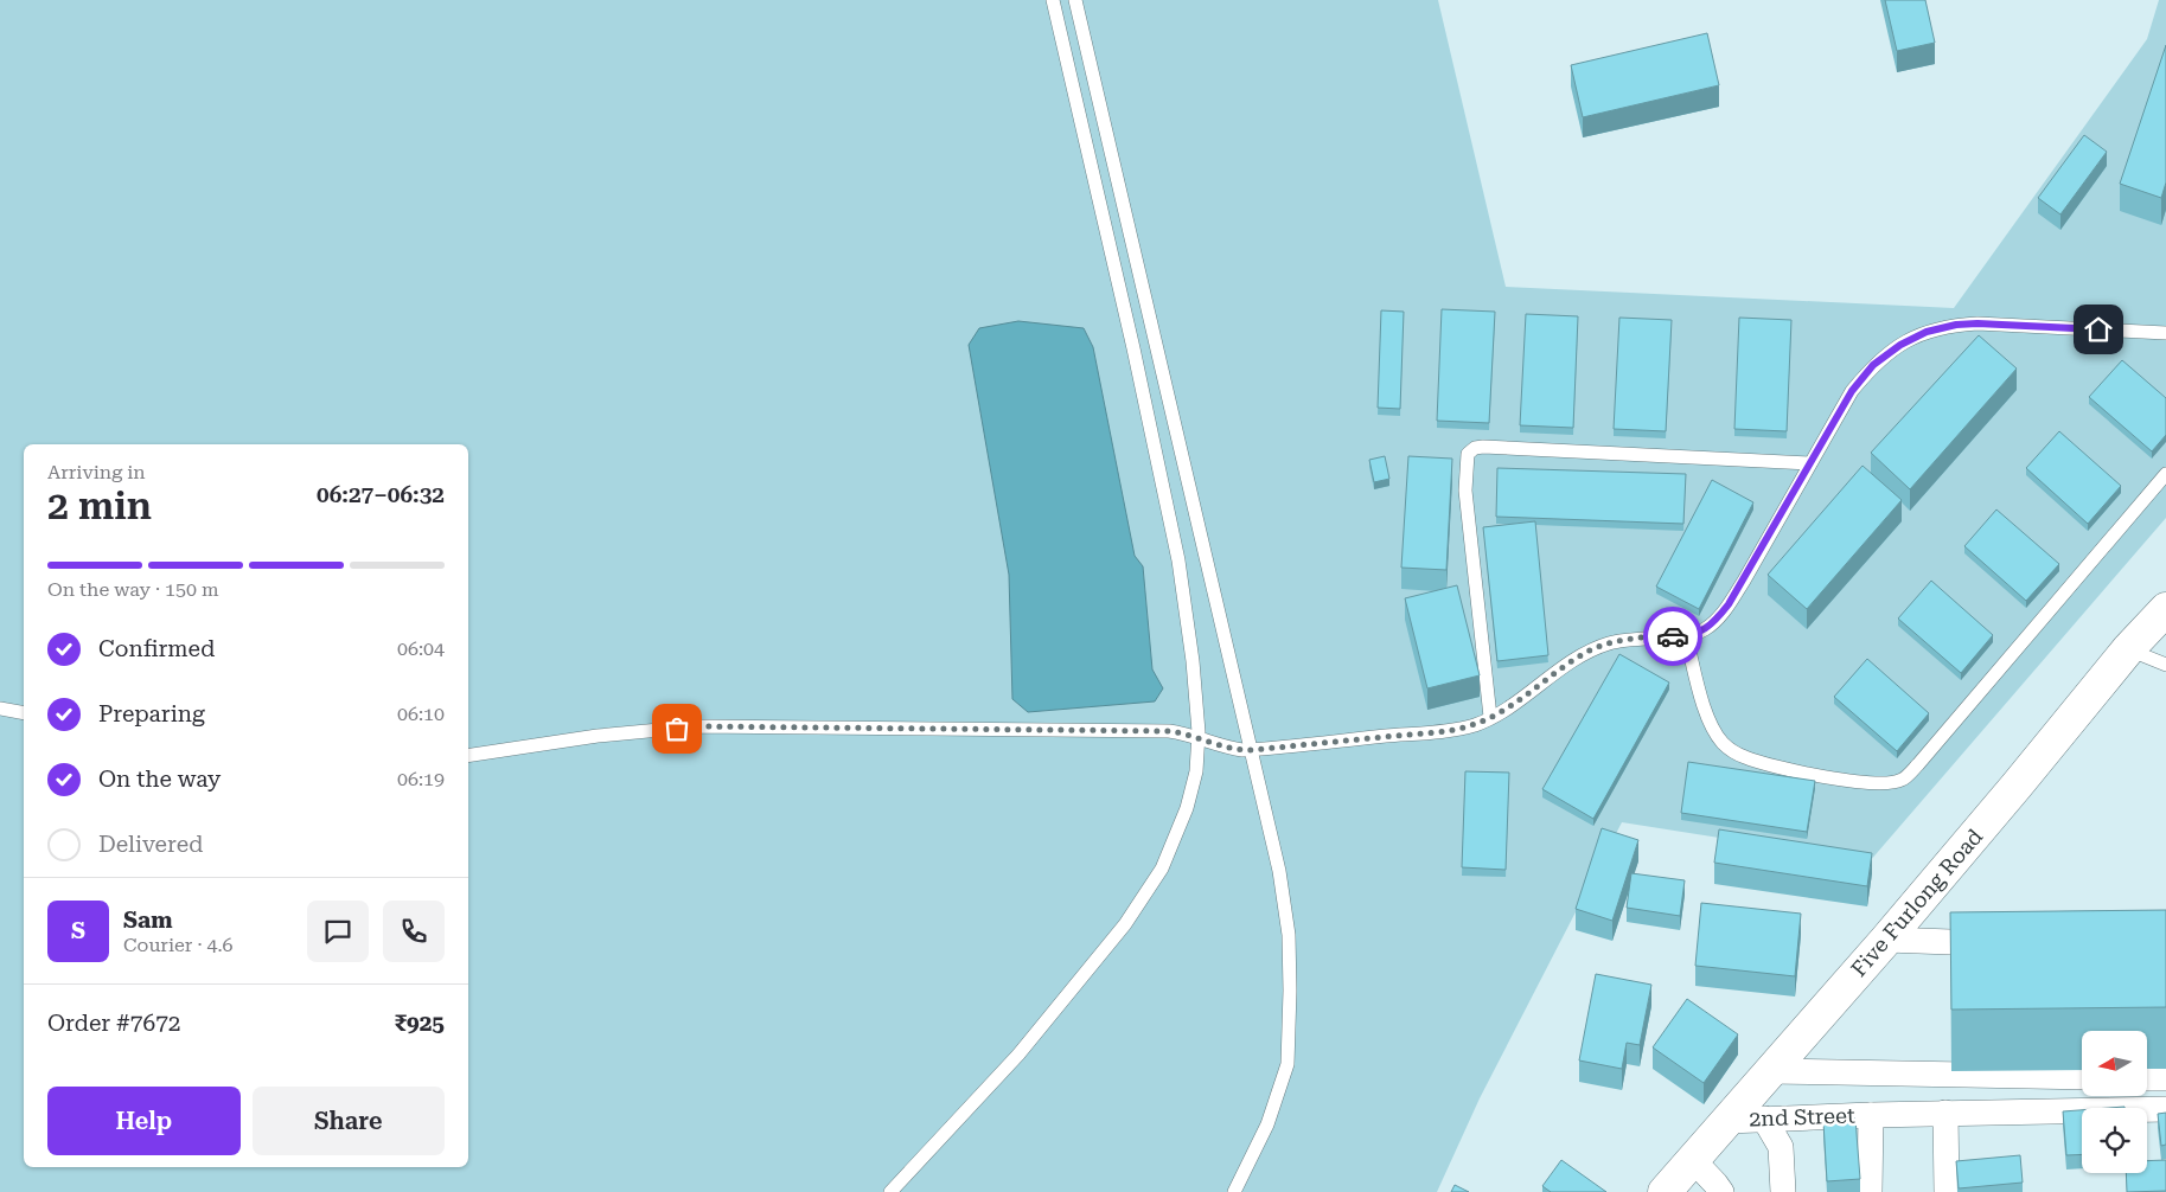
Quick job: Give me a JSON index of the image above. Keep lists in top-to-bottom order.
{
  "streets": {
    "main road": ["Five Furlong Road"],
    "street": ["2nd Street"]
  },
  "crossings": [
    ["Five Furlong Road", "2nd Street"]
  ],
  "north": "left",
  "page": {
    "heading": ["2 min", "Arriving in", "06:27–06:32"],
    "panel": [
      "Sam",
      "Courier · 4.6",
      "Order #7672",
      "₹925"
    ],
    "bar": "On the way · 150 m",
    "list": [
      ["Confirmed", "06:04"],
      ["Preparing", "06:10"],
      ["On the way", "06:19"],
      "Delivered"
    ],
    "round": "S",
    "buttons": ["Help", "Share"]
  }
}
